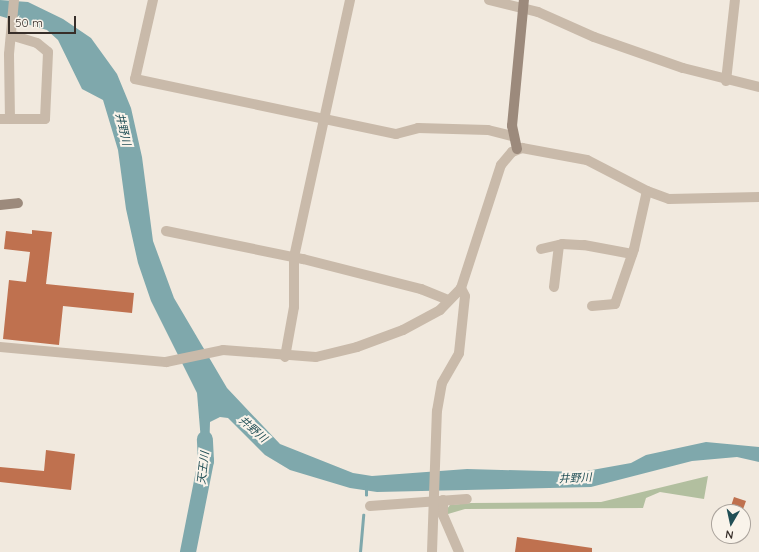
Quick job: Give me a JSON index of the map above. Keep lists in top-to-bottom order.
{
  "water": ["井野川", "天王川"],
  "scale_bar": "50 m",
  "north": "bottom"
}
